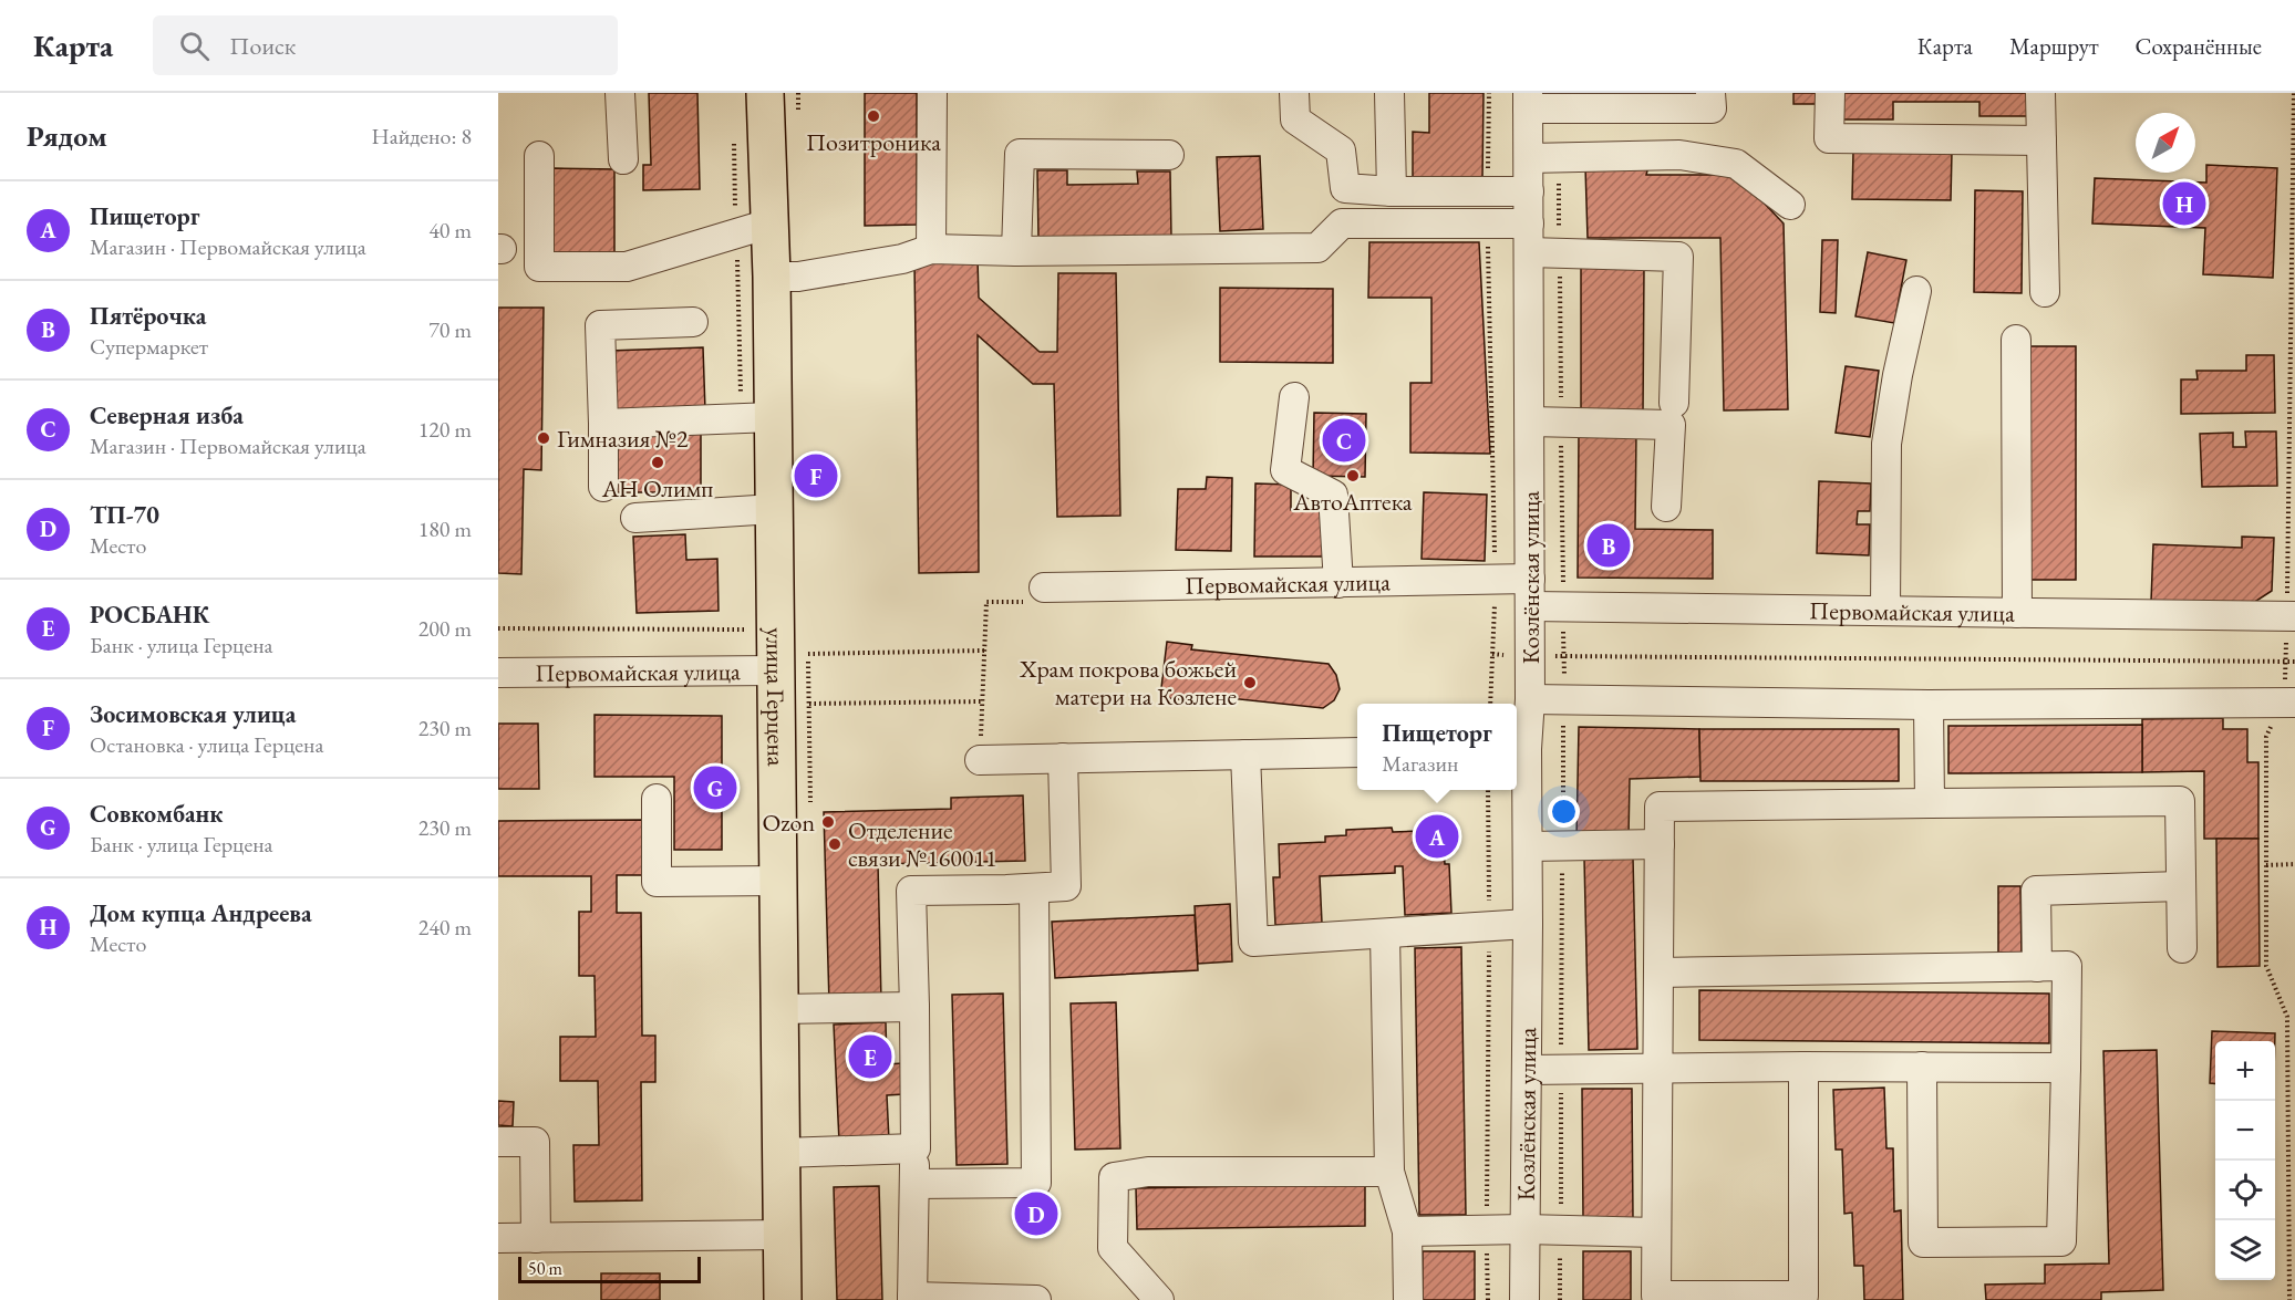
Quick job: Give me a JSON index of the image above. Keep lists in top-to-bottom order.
{
  "streets": {
    "main road": ["улица Герцена"],
    "street": ["Козлёнская улица", "Первомайская улица"]
  },
  "crossings": [
    ["Козлёнская улица", "Первомайская улица"],
    ["Первомайская улица", "улица Герцена"]
  ],
  "places": [
    "Позитроника",
    "Гимназия №2",
    "АН Олимп",
    "АвтоАптека",
    "Храм покрова божьей матери на Козлене",
    "Ozon",
    "Отделение связи №160011"
  ],
  "scale_bar": "50 m",
  "north": "top right",
  "page": {
    "header": "Карта",
    "search": "Поиск",
    "nav": ["Карта", "Маршрут", "Сохранённые"],
    "heading": ["Рядом", "Найдено: 8"],
    "list": [
      {
        "mark": "A",
        "name": "Пищеторг",
        "note": "Магазин · Первомайская улица",
        "value": "40 m"
      },
      {
        "mark": "B",
        "name": "Пятёрочка",
        "note": "Супермаркет",
        "value": "70 m"
      },
      {
        "mark": "C",
        "name": "Северная изба",
        "note": "Магазин · Первомайская улица",
        "value": "120 m"
      },
      {
        "mark": "D",
        "name": "ТП-70",
        "note": "Место",
        "value": "180 m"
      },
      {
        "mark": "E",
        "name": "РОСБАНК",
        "note": "Банк · улица Герцена",
        "value": "200 m"
      },
      {
        "mark": "F",
        "name": "Зосимовская улица",
        "note": "Остановка · улица Герцена",
        "value": "230 m"
      },
      {
        "mark": "G",
        "name": "Совкомбанк",
        "note": "Банк · улица Герцена",
        "value": "230 m"
      },
      {
        "mark": "H",
        "name": "Дом купца Андреева",
        "note": "Место",
        "value": "240 m"
      }
    ],
    "pins": [
      "H",
      "C",
      "F",
      "B",
      "G",
      "A",
      "E",
      "D"
    ],
    "popup": ["Пищеторг", "Магазин"],
    "map_buttons": ["+", "−"],
    "scale": "50 m"
  }
}
